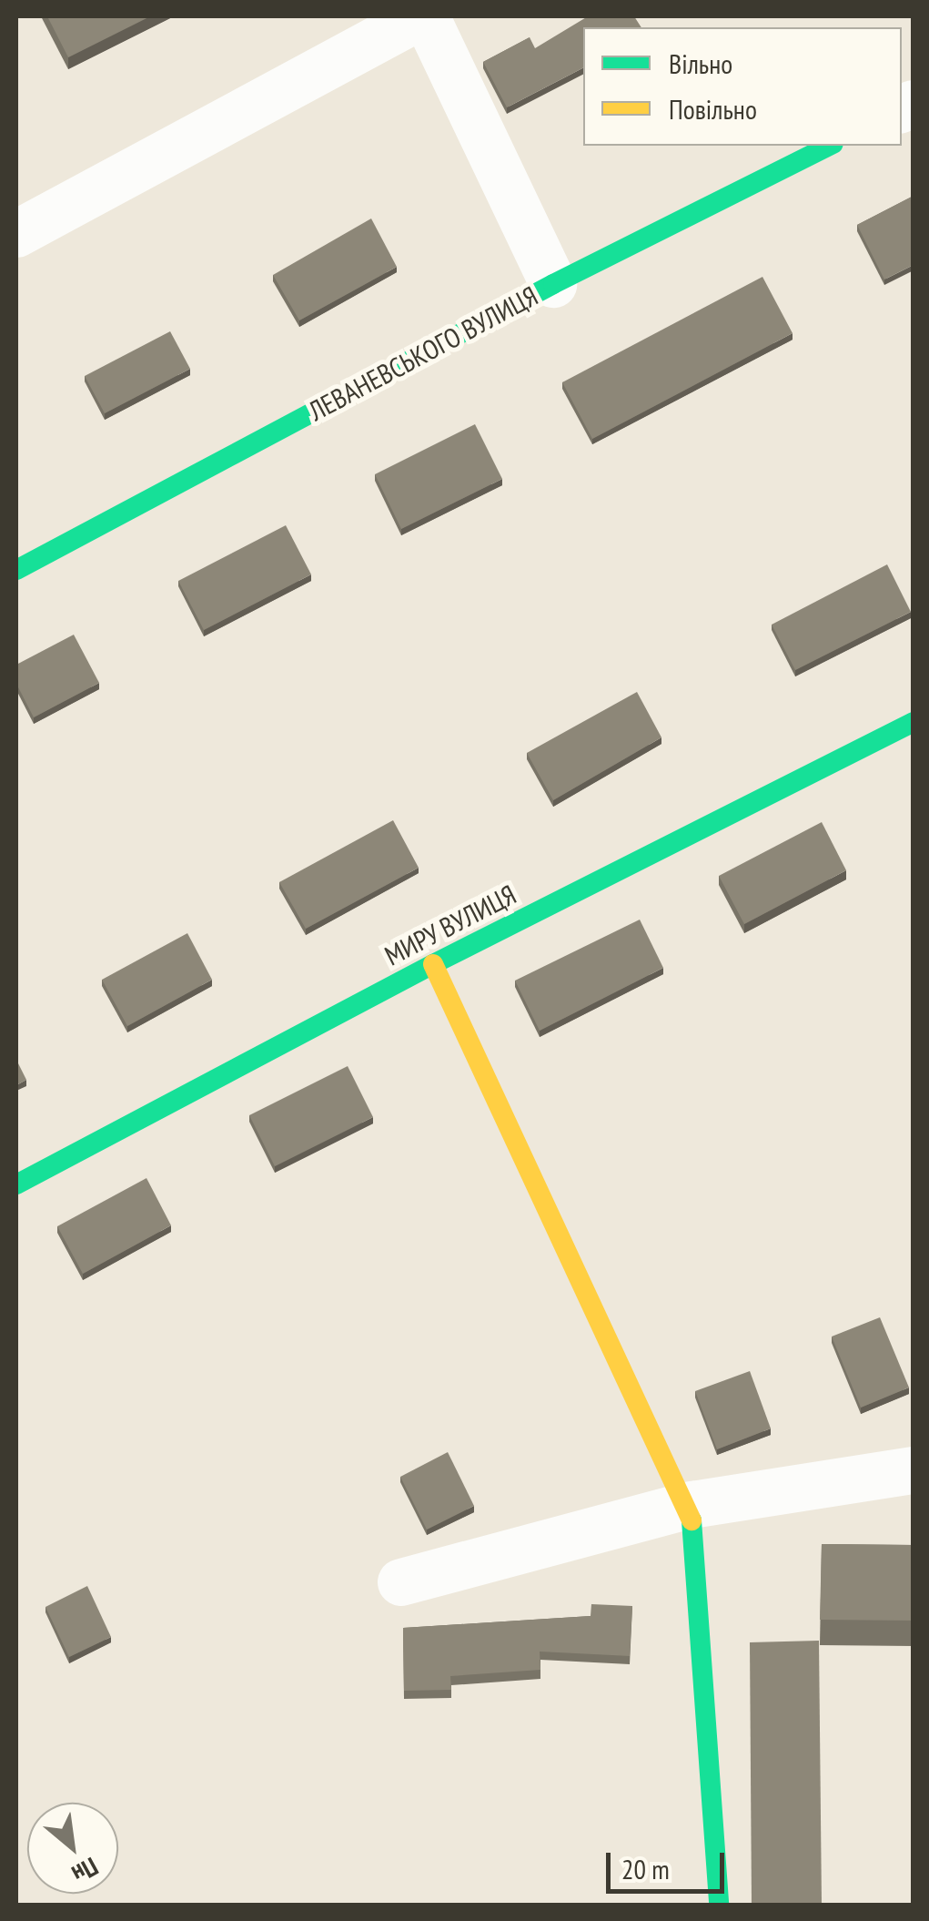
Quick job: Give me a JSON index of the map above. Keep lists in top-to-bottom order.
{
  "streets": {
    "street": ["ЛЕВАНЕВСЬКОГО ВУЛИЦЯ", "МИРУ ВУЛИЦЯ"]
  },
  "legend": ["Вільно", "Повільно"],
  "scale_bar": "20 m",
  "north": "bottom right"
}
